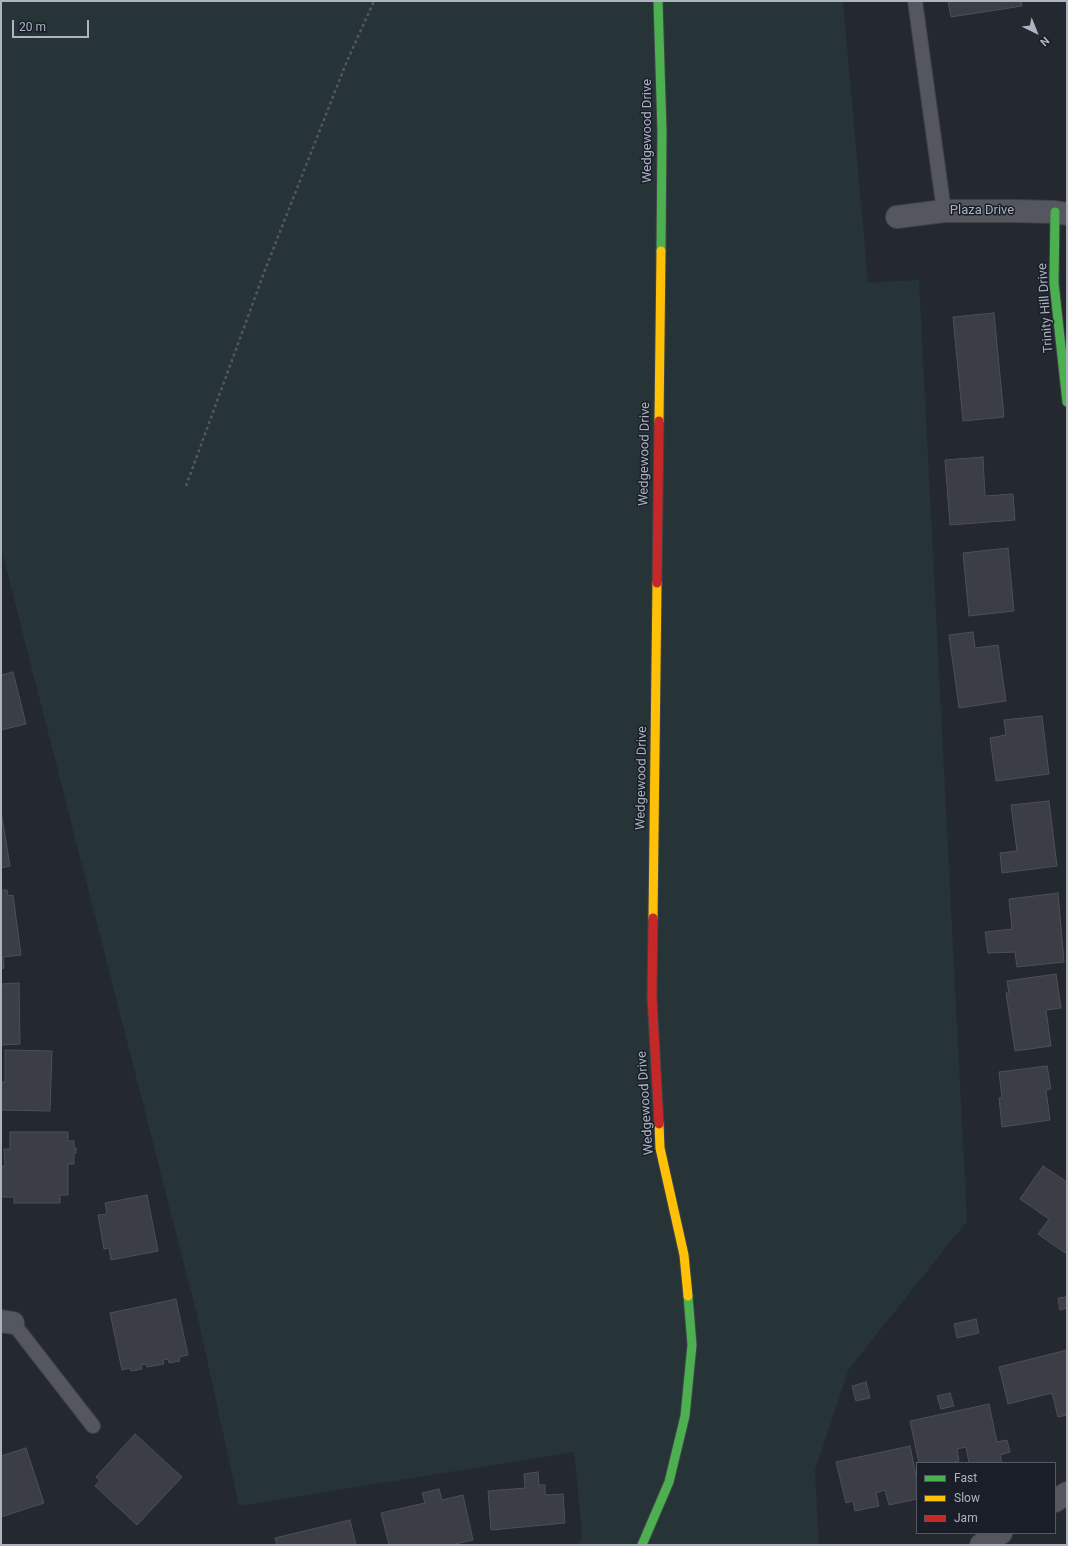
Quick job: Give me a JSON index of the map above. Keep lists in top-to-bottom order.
{
  "streets": {
    "street": ["Wedgewood Drive", "Plaza Drive", "Trinity Hill Drive"]
  },
  "crossings": [
    ["Plaza Drive", "Trinity Hill Drive"]
  ],
  "legend": ["Fast", "Slow", "Jam"],
  "scale_bar": "20 m",
  "north": "bottom right"
}
